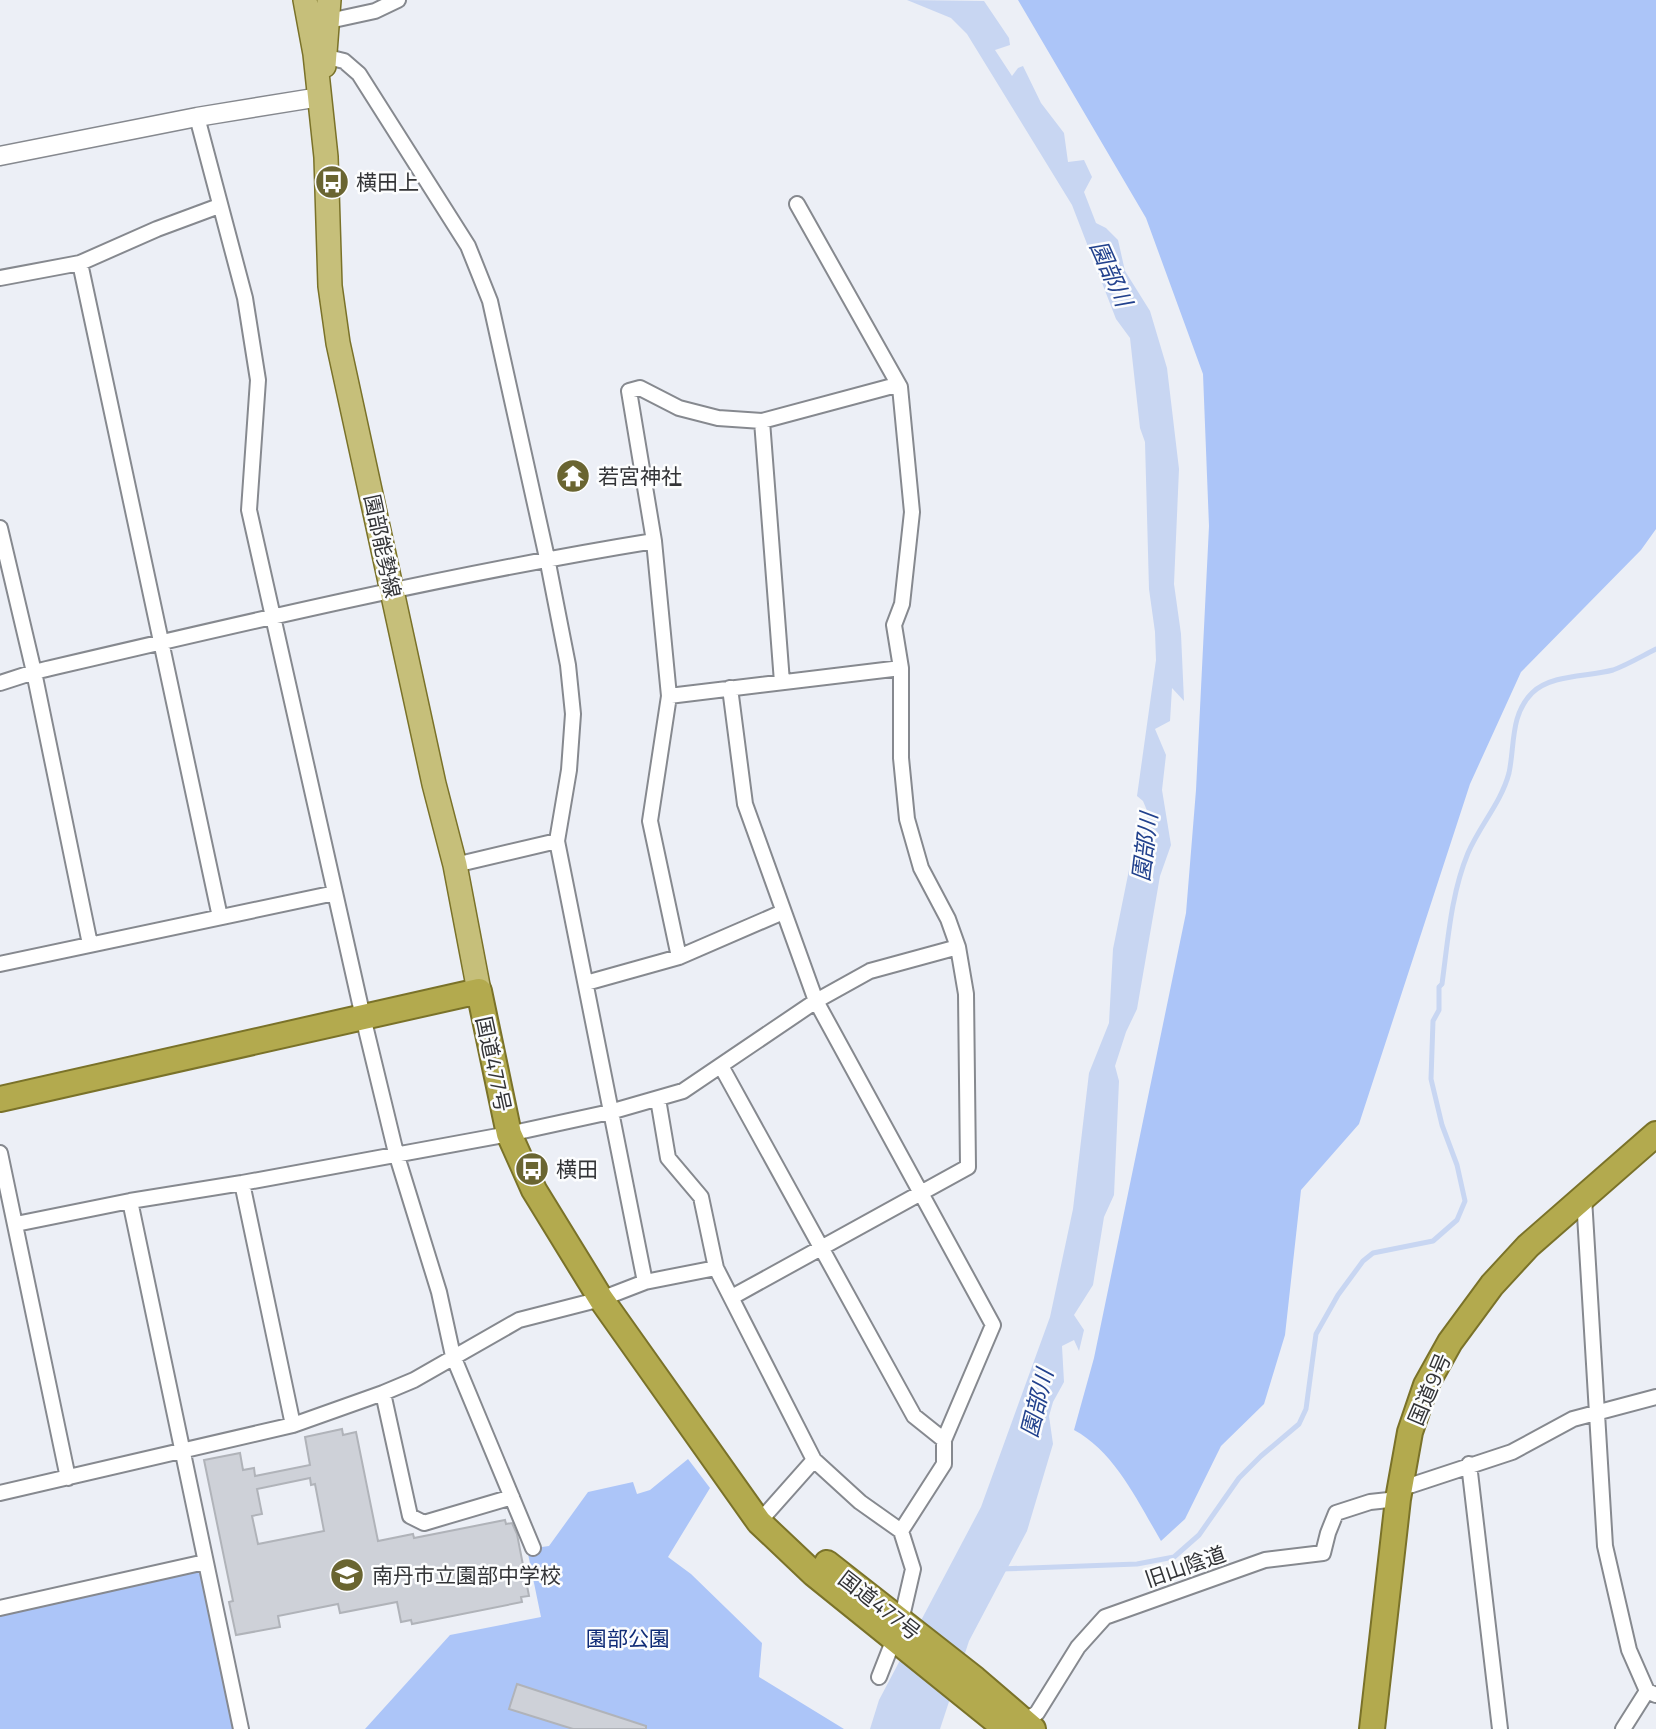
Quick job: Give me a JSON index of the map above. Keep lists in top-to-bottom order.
{
  "streets": {
    "highway": ["国道477号", "国道9号"],
    "main road": ["園部能勢線"],
    "street": ["旧山陰道"]
  },
  "crossings": [
    ["園部能勢線", "国道477号"],
    ["国道477号", "旧山陰道"],
    ["国道9号", "旧山陰道"]
  ],
  "water": ["園部川"],
  "parks": ["園部公園"],
  "places": {
    "bus stop": ["横田上", "横田"],
    "temple": ["若宮神社"],
    "school or university": ["南丹市立園部中学校"]
  }
}
